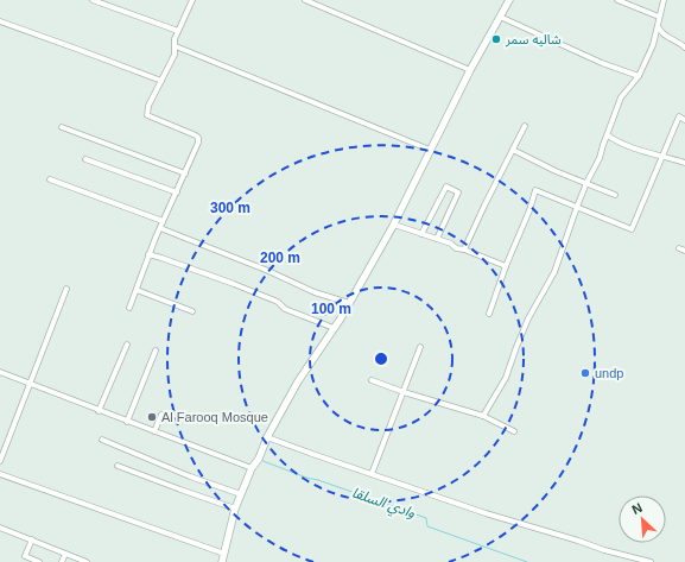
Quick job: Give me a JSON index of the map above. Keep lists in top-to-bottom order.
{
  "water": ["وادي السلقا"],
  "places": ["شاليه سمر", "undp", "Al Farooq Mosque"],
  "north": "top left",
  "rings": ["300 m", "200 m", "100 m"]
}
